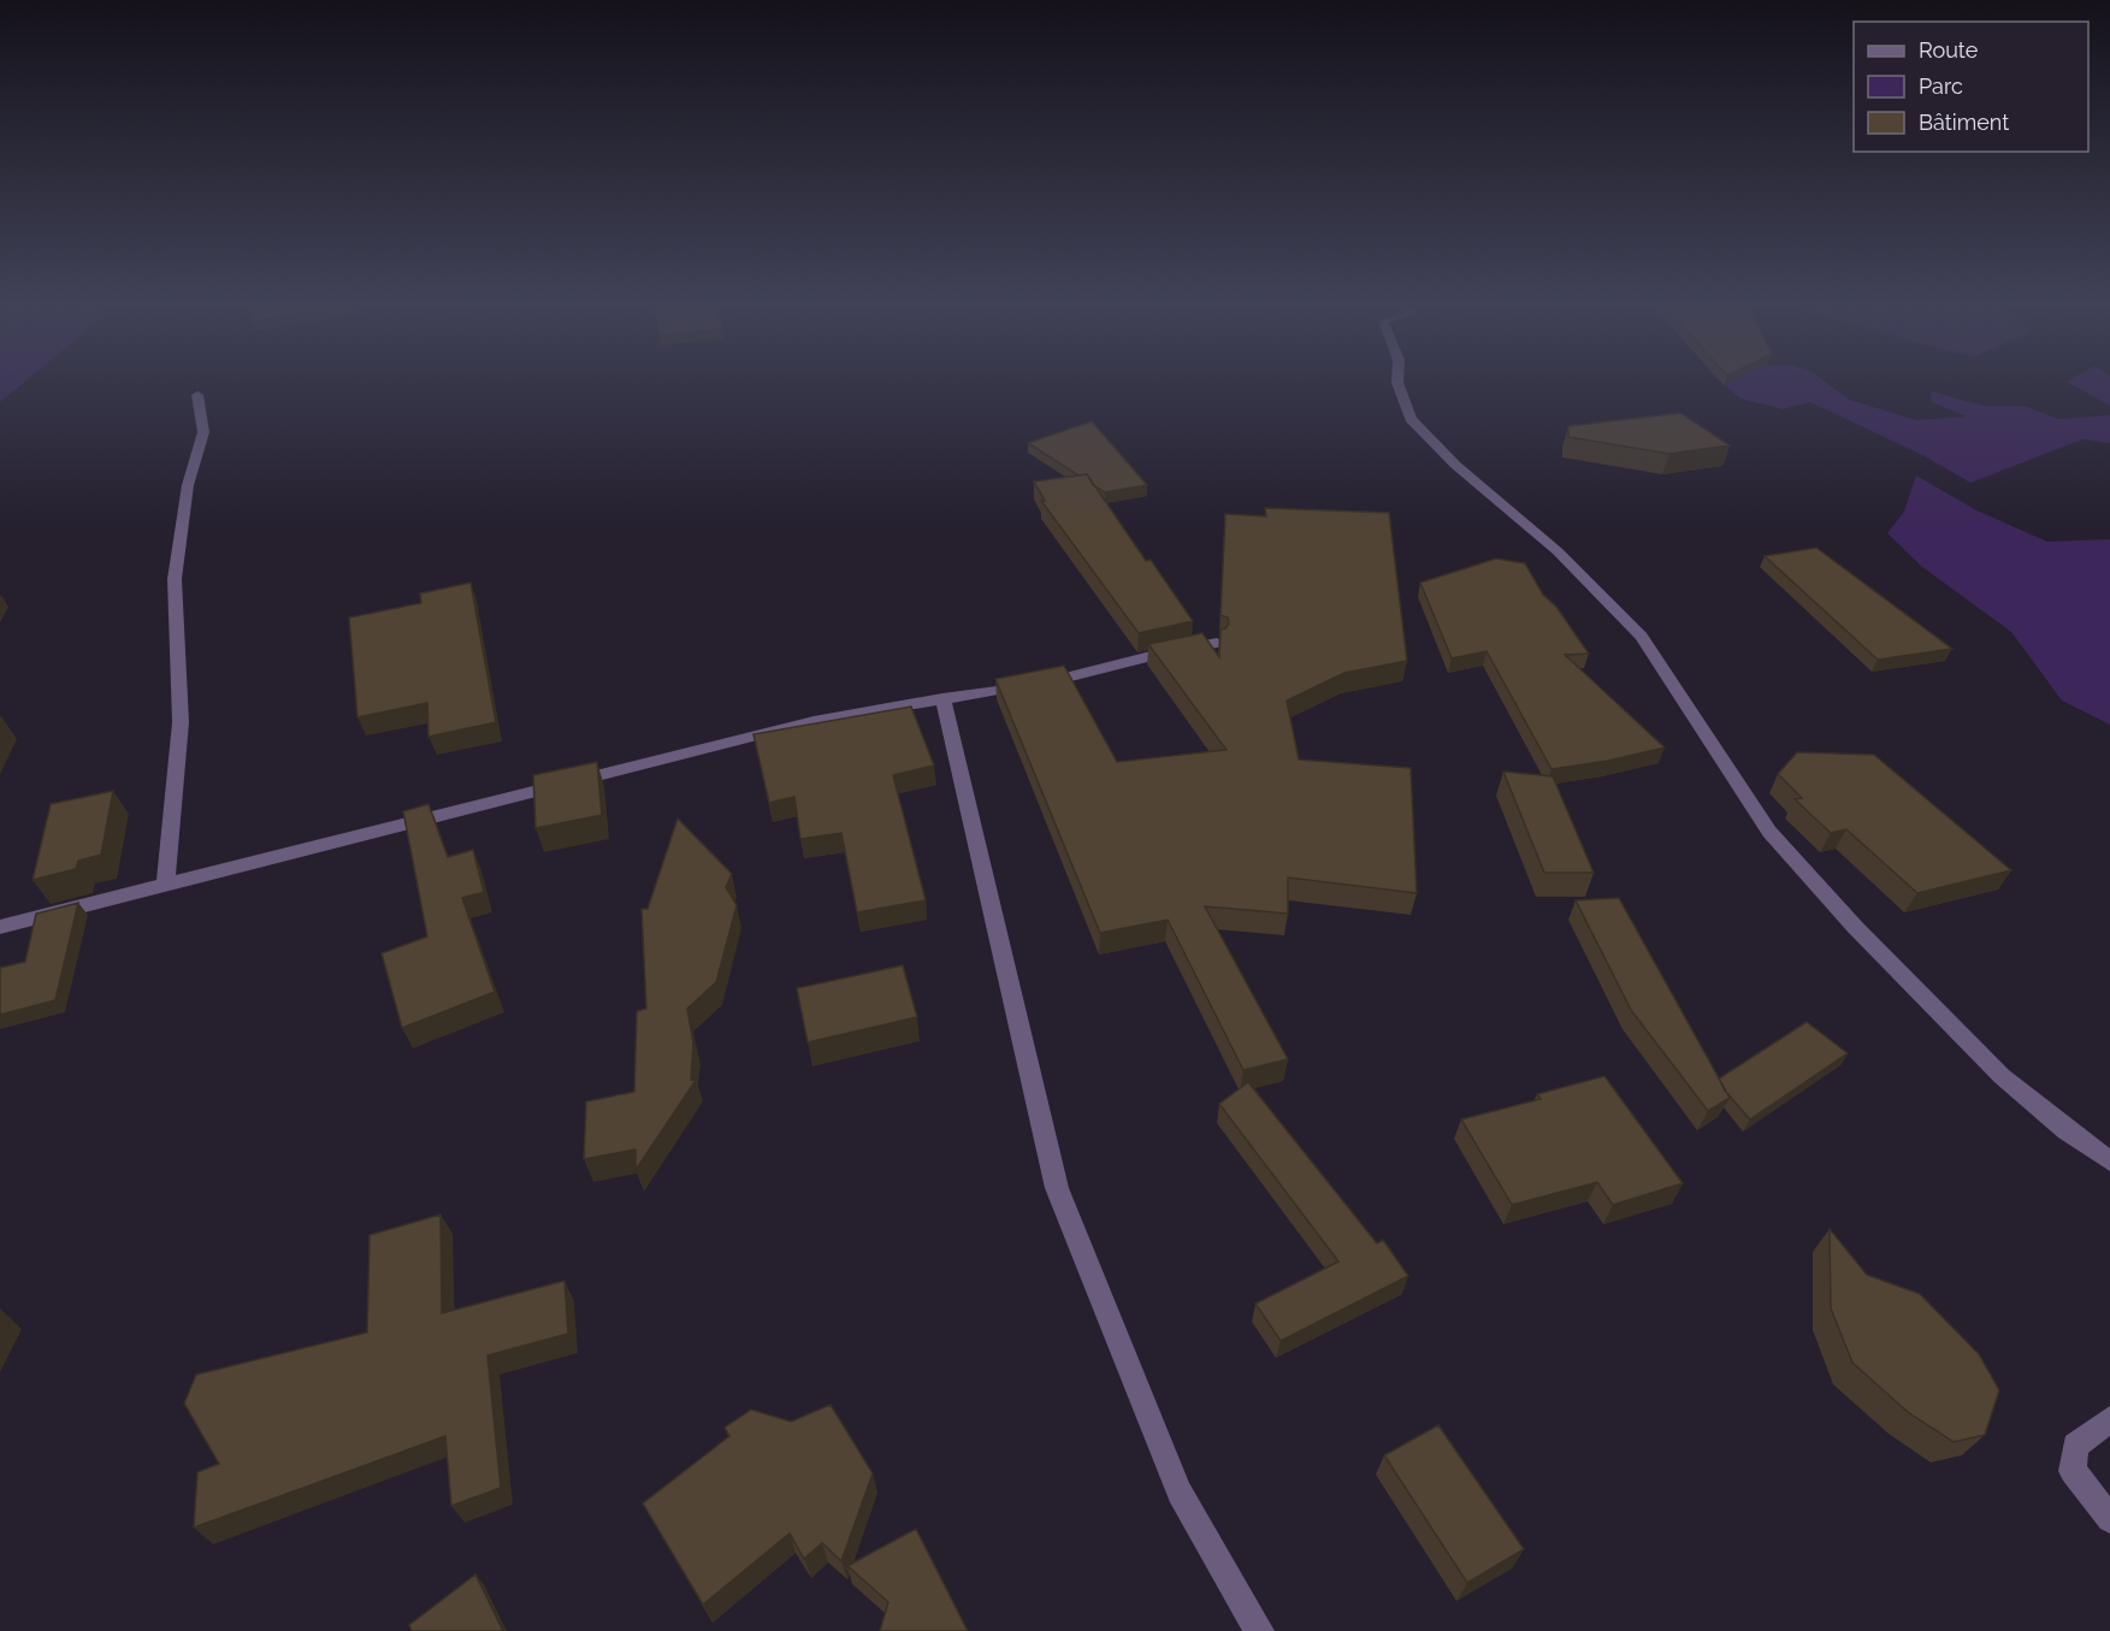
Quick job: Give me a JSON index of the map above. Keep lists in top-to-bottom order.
{
  "legend": ["Route", "Parc", "Bâtiment"]
}
